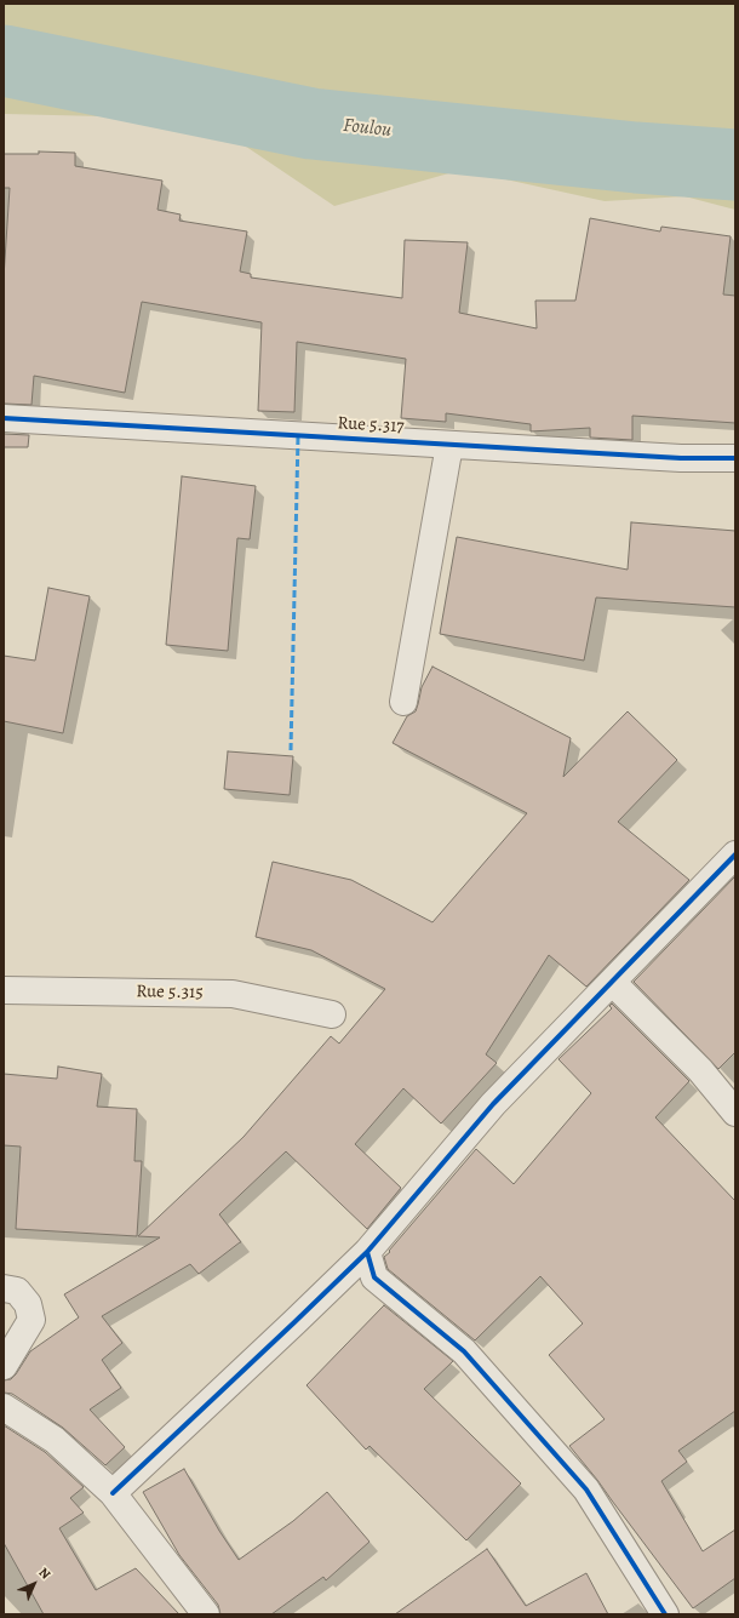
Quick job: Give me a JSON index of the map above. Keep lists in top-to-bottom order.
{
  "streets": {
    "street": ["Rue 5.317", "Rue 5.315"]
  },
  "water": ["Foulou"],
  "north": "top right"
}
